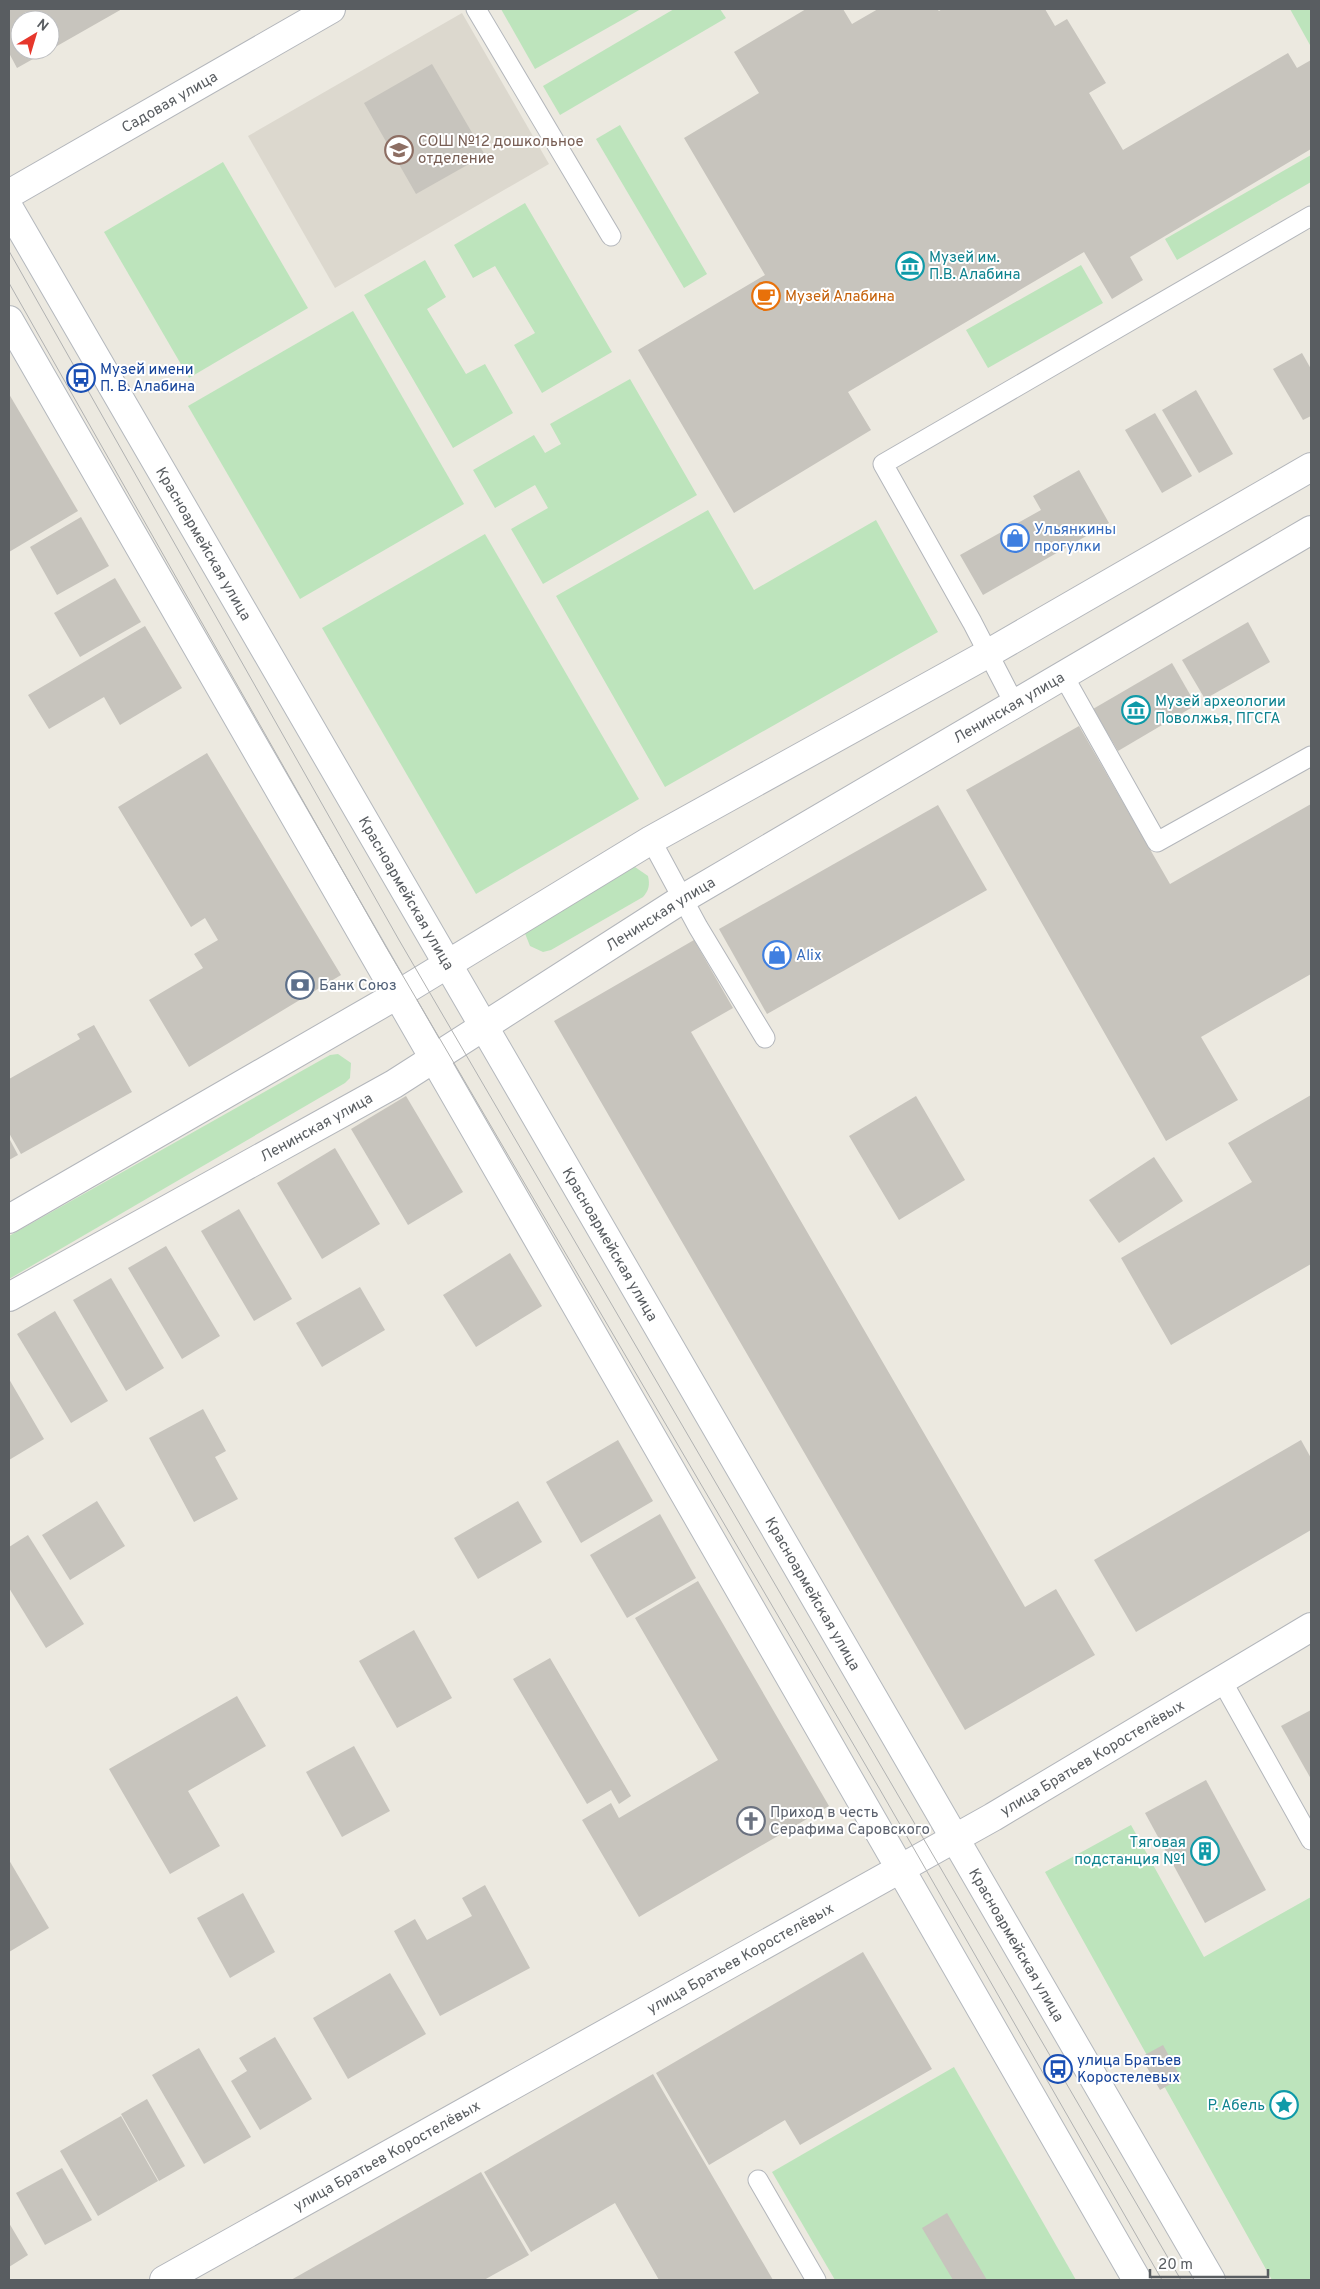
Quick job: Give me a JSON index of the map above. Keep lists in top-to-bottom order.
{
  "streets": {
    "street": [
      "Садовая улица",
      "Красноармейская улица",
      "Ленинская улица",
      "улица Братьев Коростелёвых"
    ]
  },
  "crossings": [
    ["Красноармейская улица", "Ленинская улица"],
    ["Красноармейская улица", "улица Братьев Коростелёвых"]
  ],
  "places": {
    "school or university": ["СОШ №12 дошкольное отделение"],
    "museum": ["Музей им. П.В. Алабина", "Музей археологии Поволжья, ПГСГА"],
    "cafe": ["Музей Алабина"],
    "bus stop": ["Музей имени П. В. Алабина", "улица Братьев Коростелевых"],
    "shop": ["Ульянкины прогулки", "Alix"],
    "bank": ["Банк Союз"],
    "church": ["Приход в честь Серафима Саровского"],
    "building": ["Тяговая подстанция №1"],
    "place": ["Р. Абель"]
  },
  "scale_bar": "20 m",
  "north": "top right"
}
